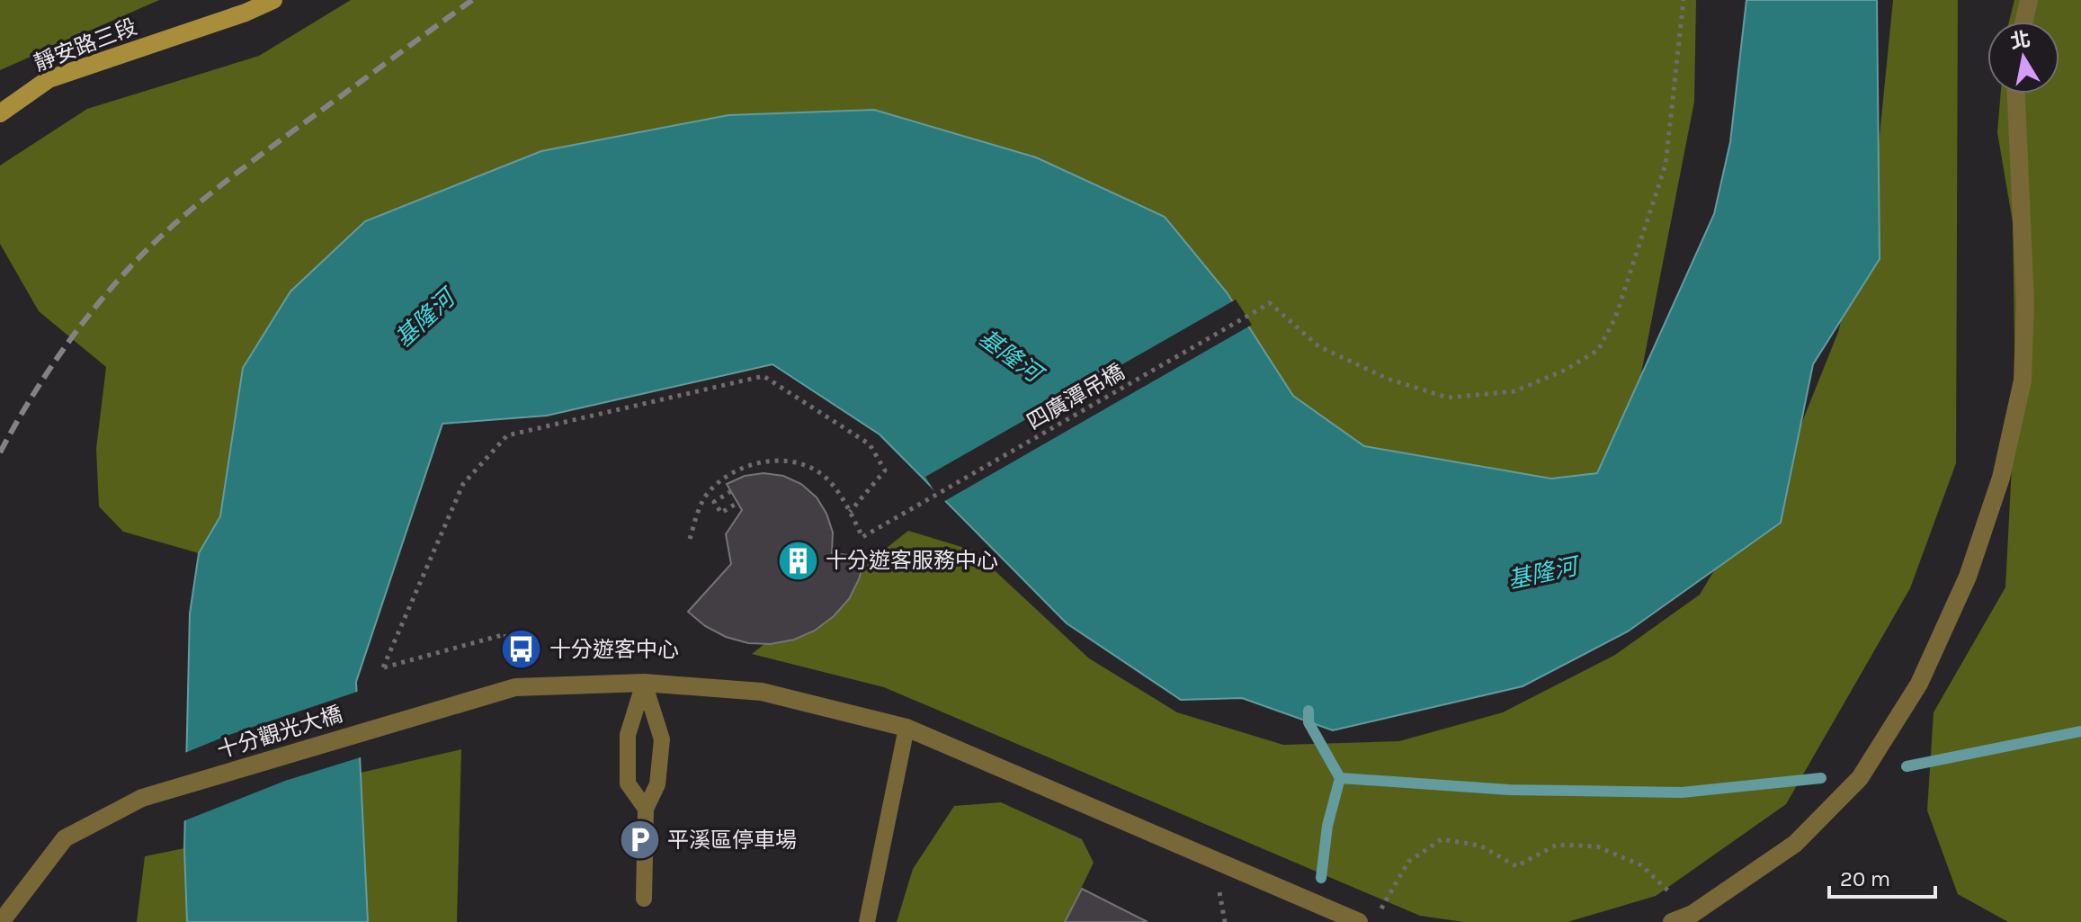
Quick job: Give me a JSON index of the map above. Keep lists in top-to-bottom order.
{
  "streets": {
    "main road": ["靜安路三段"],
    "street": ["十分觀光大橋"],
    "path": ["四廣潭吊橋"]
  },
  "water": ["基隆河"],
  "places": {
    "building": ["十分遊客服務中心"],
    "bus stop": ["十分遊客中心"],
    "parking": ["平溪區停車場"]
  },
  "scale_bar": "20 m",
  "north": "top"
}
